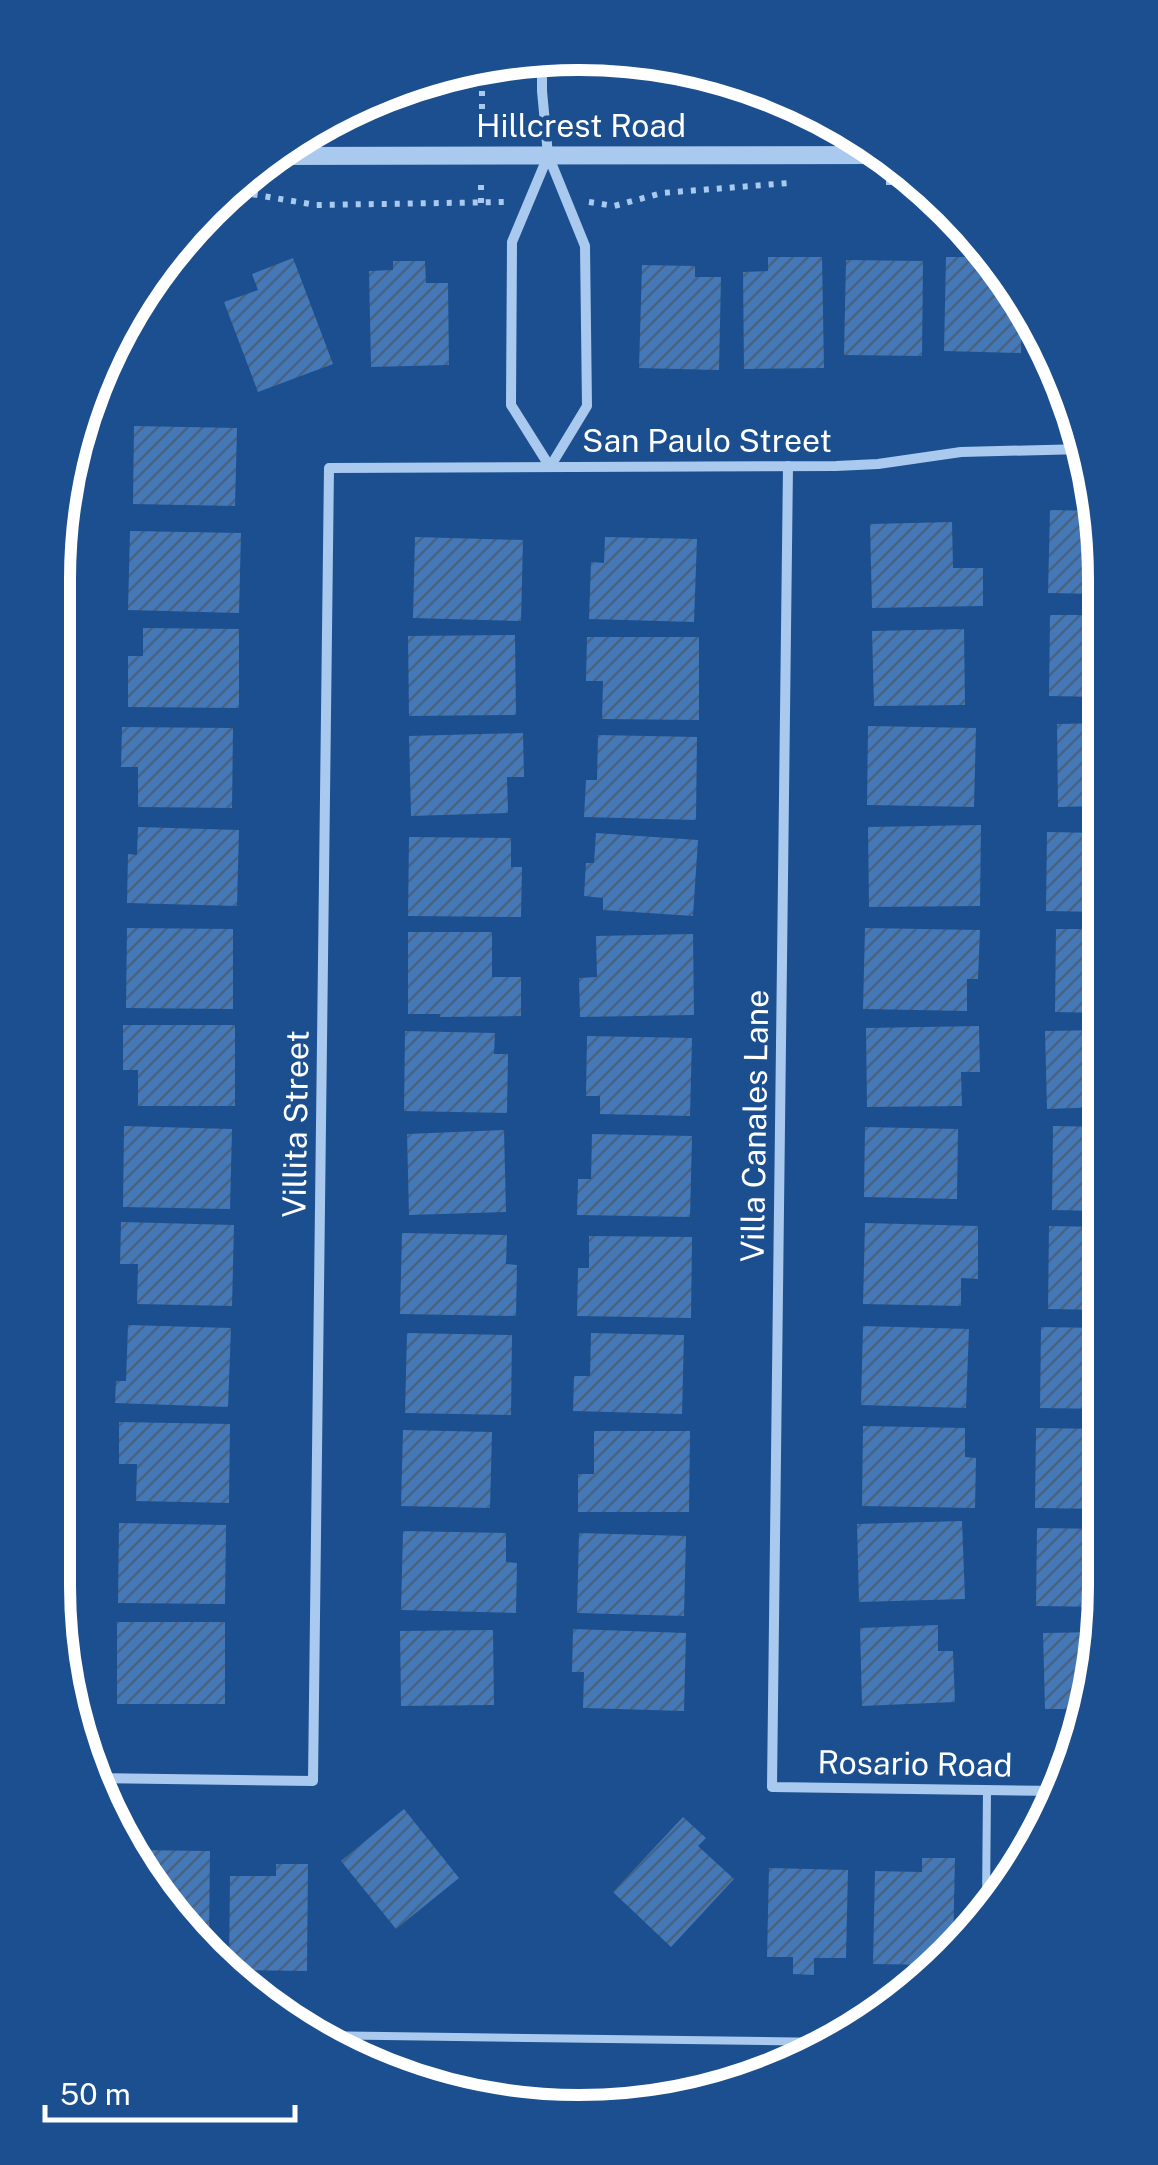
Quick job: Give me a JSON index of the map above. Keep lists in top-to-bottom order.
{
  "streets": {
    "street": [
      "Hillcrest Road",
      "San Paulo Street",
      "Villita Street",
      "Villa Canales Lane",
      "Rosario Road"
    ]
  },
  "crossings": [
    ["San Paulo Street", "Villita Street"],
    ["San Paulo Street", "Villa Canales Lane"],
    ["Villa Canales Lane", "Rosario Road"]
  ],
  "scale_bar": "50 m"
}
